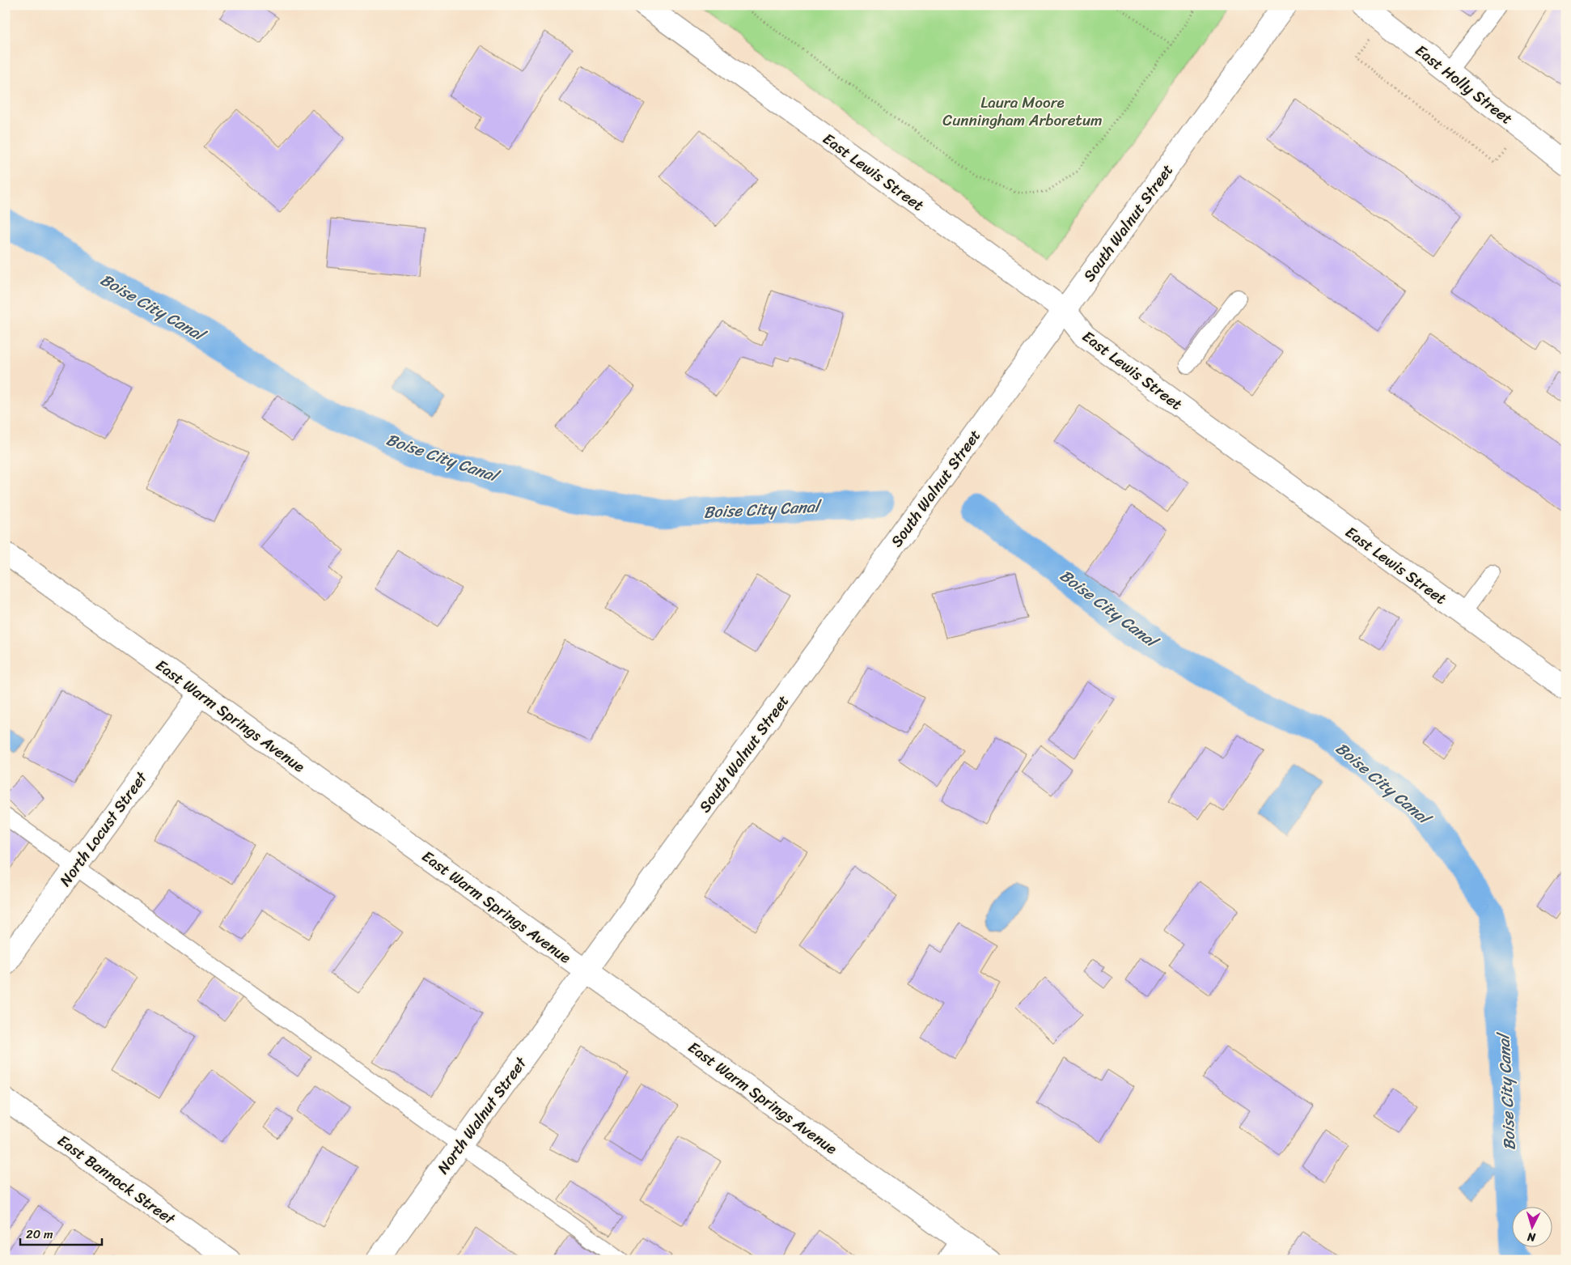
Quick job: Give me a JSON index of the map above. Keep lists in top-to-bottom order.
{
  "streets": {
    "street": [
      "East Holly Street",
      "East Lewis Street",
      "South Walnut Street",
      "East Warm Springs Avenue",
      "North Locust Street",
      "North Walnut Street",
      "East Bannock Street"
    ]
  },
  "crossings": [
    ["East Lewis Street", "South Walnut Street"],
    ["South Walnut Street", "East Warm Springs Avenue"],
    ["South Walnut Street", "North Walnut Street"],
    ["East Warm Springs Avenue", "North Locust Street"],
    ["East Warm Springs Avenue", "North Walnut Street"]
  ],
  "water": ["Boise City Canal"],
  "parks": ["Laura Moore Cunningham Arboretum"],
  "scale_bar": "20 m",
  "north": "bottom"
}
